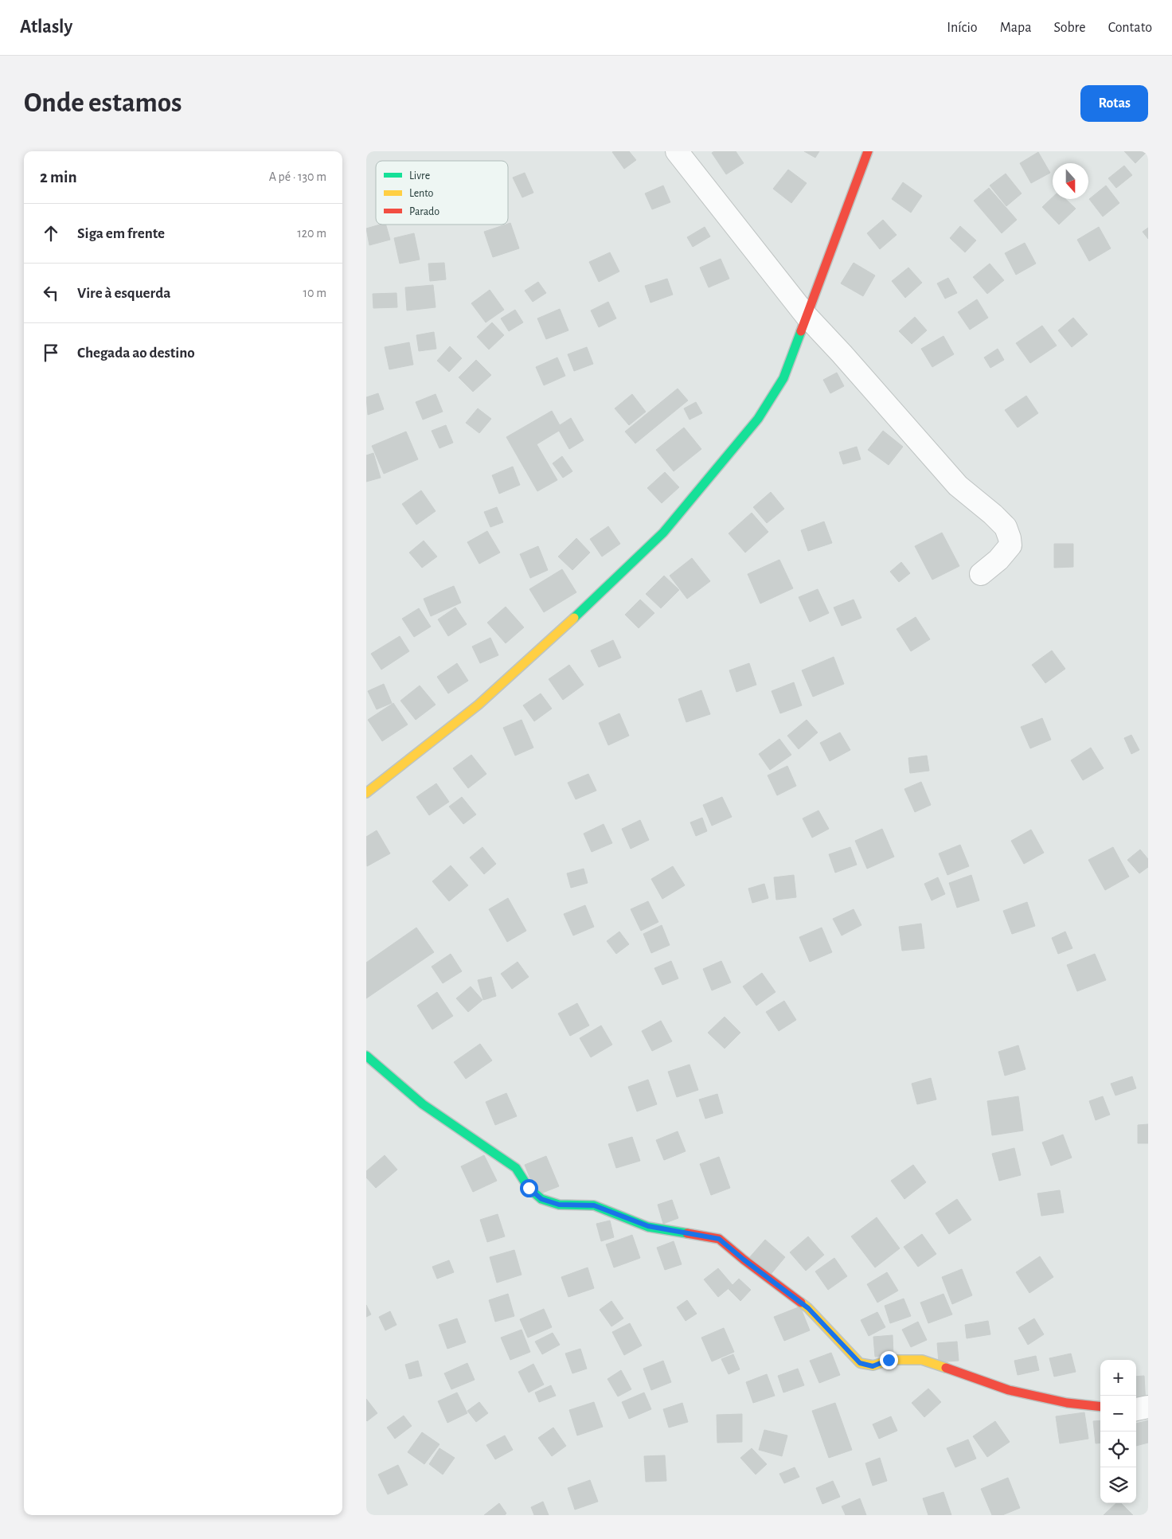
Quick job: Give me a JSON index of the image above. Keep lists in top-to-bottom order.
{
  "legend": ["Livre", "Lento", "Parado"],
  "north": "bottom",
  "page": {
    "header": "Atlasly",
    "nav": [
      "Início",
      "Mapa",
      "Sobre",
      "Contato"
    ],
    "buttons": "Rotas",
    "title": "Onde estamos",
    "heading": ["2 min", "A pé · 130 m"],
    "list": [
      ["Siga em frente", "120 m"],
      ["Vire à esquerda", "10 m"],
      "Chegada ao destino"
    ],
    "map_buttons": ["+", "−"]
  }
}
